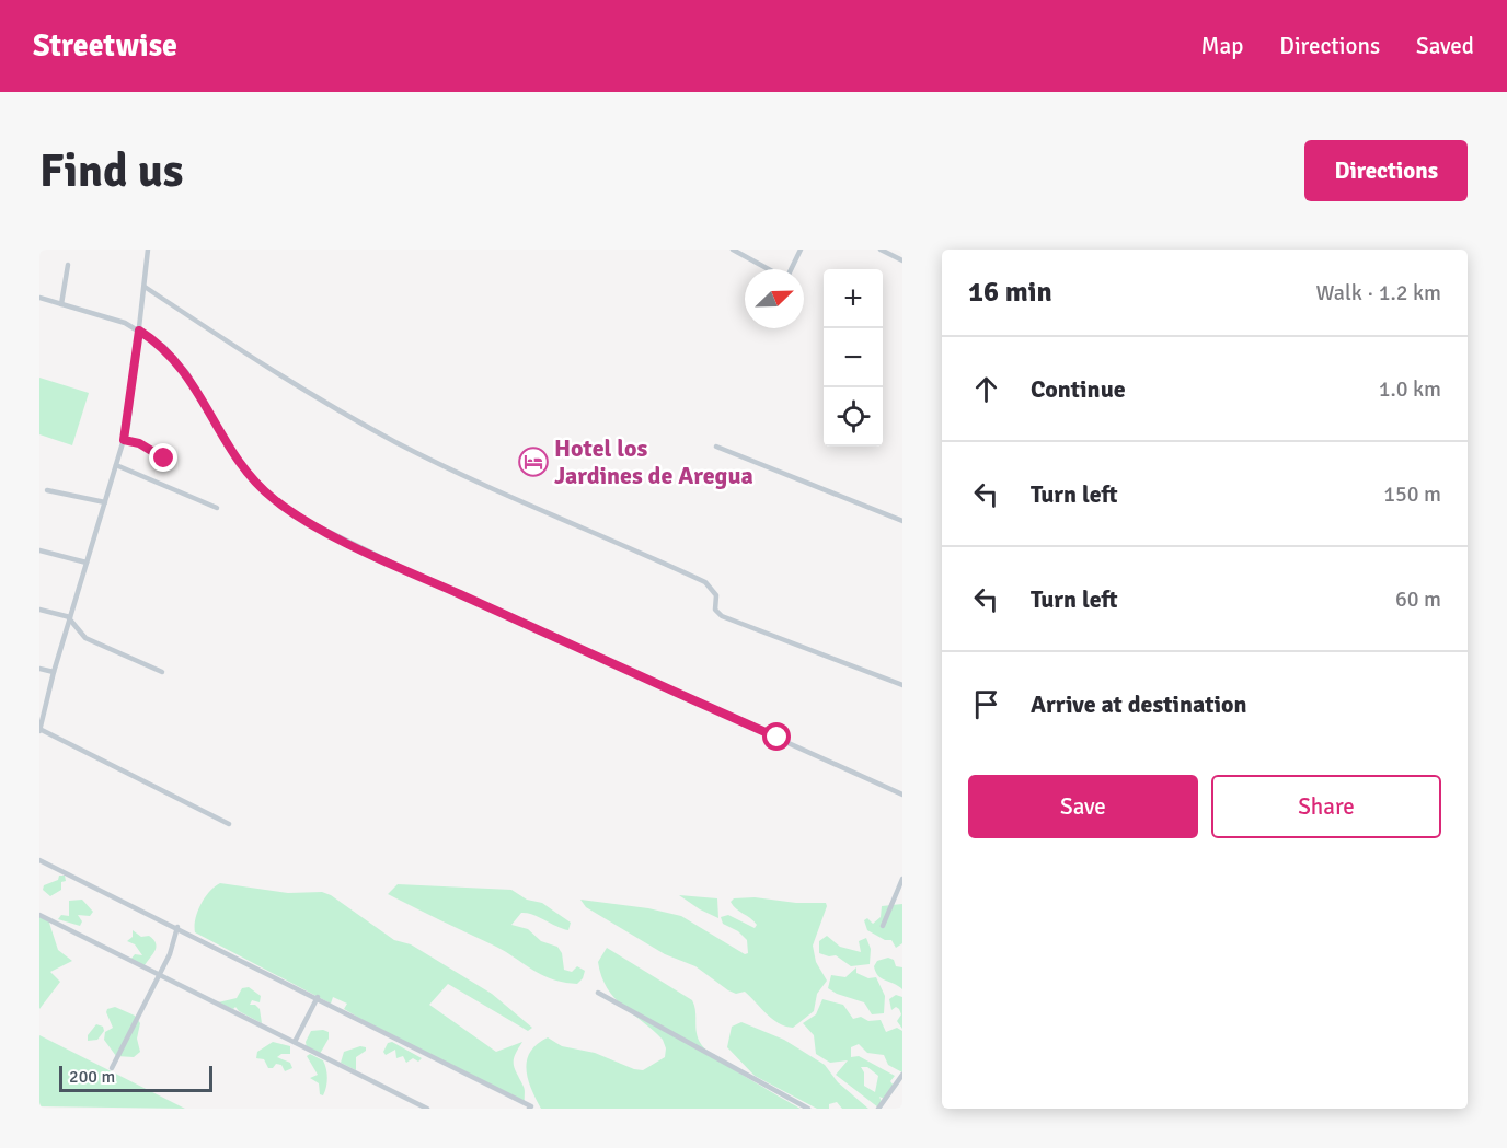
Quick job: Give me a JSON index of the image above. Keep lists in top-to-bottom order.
{
  "places": {
    "hotel": ["Hotel los Jardines de Aregua"]
  },
  "scale_bar": "200 m",
  "north": "top right",
  "page": {
    "header": "Streetwise",
    "nav": ["Map", "Directions", "Saved"],
    "buttons": [
      "Directions",
      ["Save", "Share"]
    ],
    "title": "Find us",
    "heading": ["16 min", "Walk · 1.2 km"],
    "map_buttons": ["+", "−"],
    "list": [
      ["Continue", "1.0 km"],
      ["Turn left", "150 m"],
      ["Turn left", "60 m"],
      "Arrive at destination"
    ],
    "scale": "200 m"
  }
}
